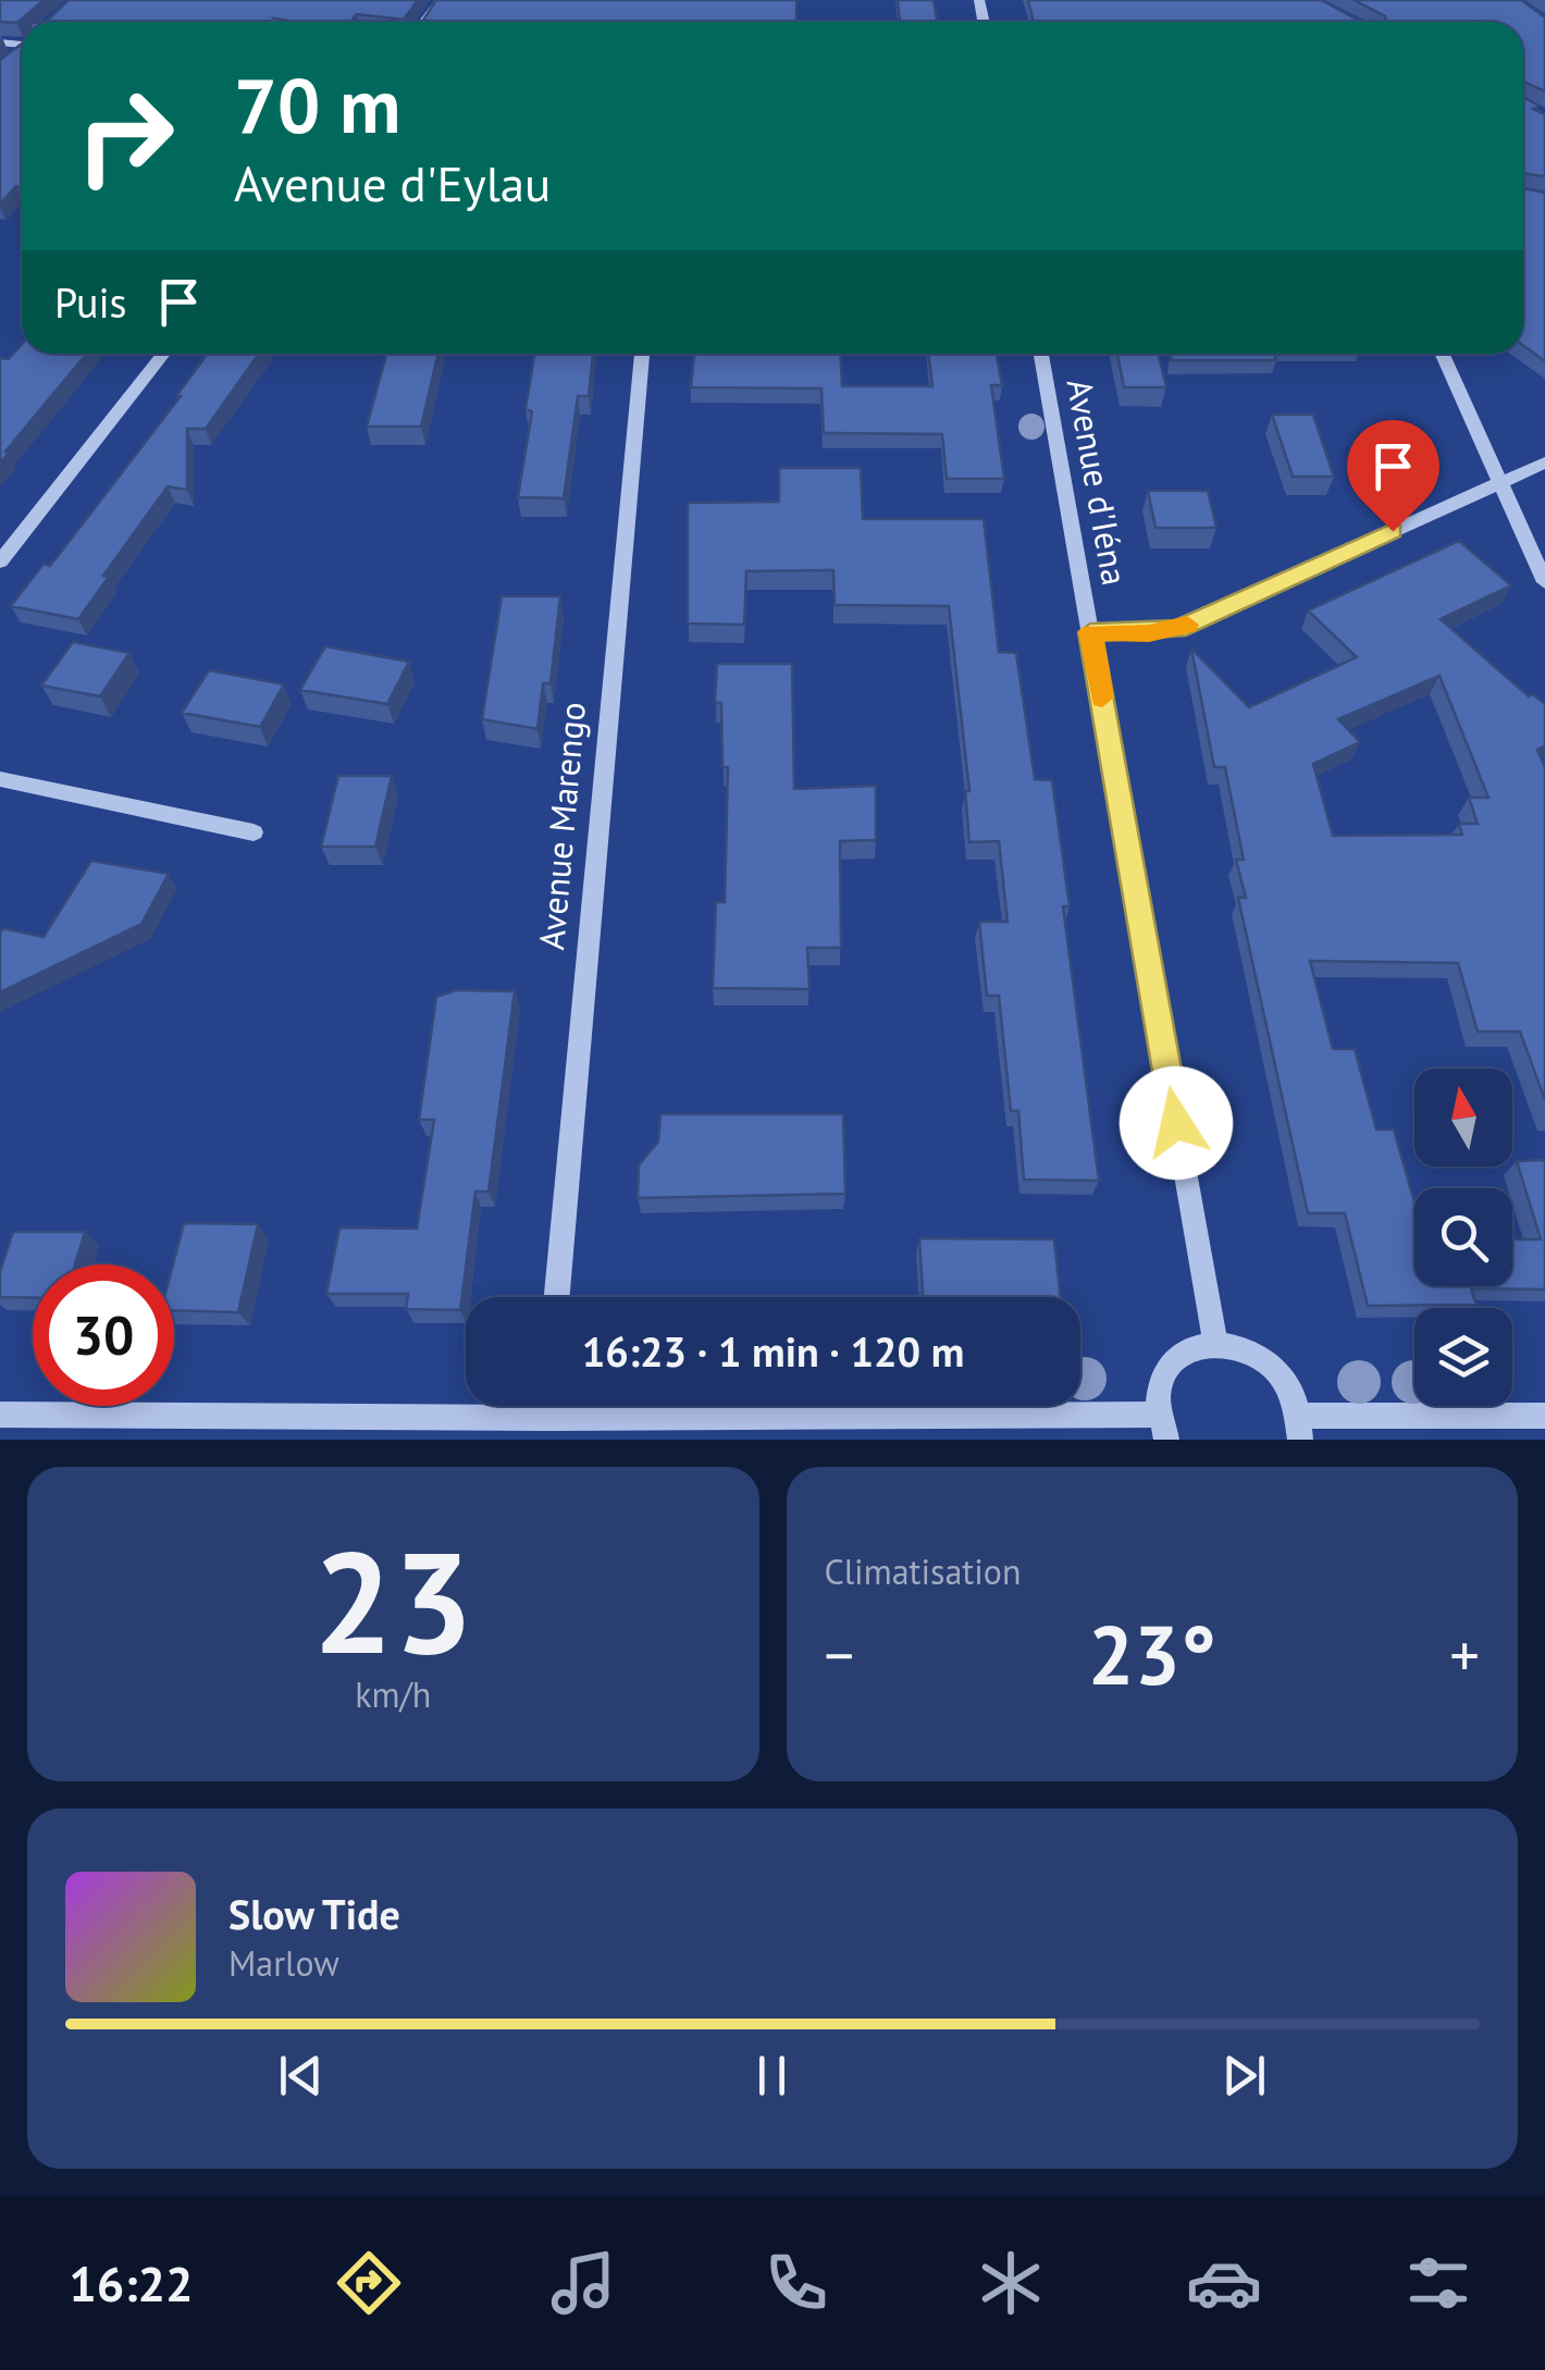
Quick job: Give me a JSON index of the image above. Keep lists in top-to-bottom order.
{
  "streets": {
    "street": ["Avenue d'Iéna", "Avenue Marengo"]
  },
  "north": "top",
  "page": {
    "turn": ["70 m", "Avenue d'Eylau"],
    "then": "Puis",
    "limit": "30",
    "trip": "16:23 · 1 min · 120 m",
    "tile": [
      ["23", "km/h"],
      "Climatisation"
    ],
    "heat": ["−", "23°", "+"],
    "song": ["Slow Tide", "Marlow"],
    "tabs": "16:22"
  }
}
